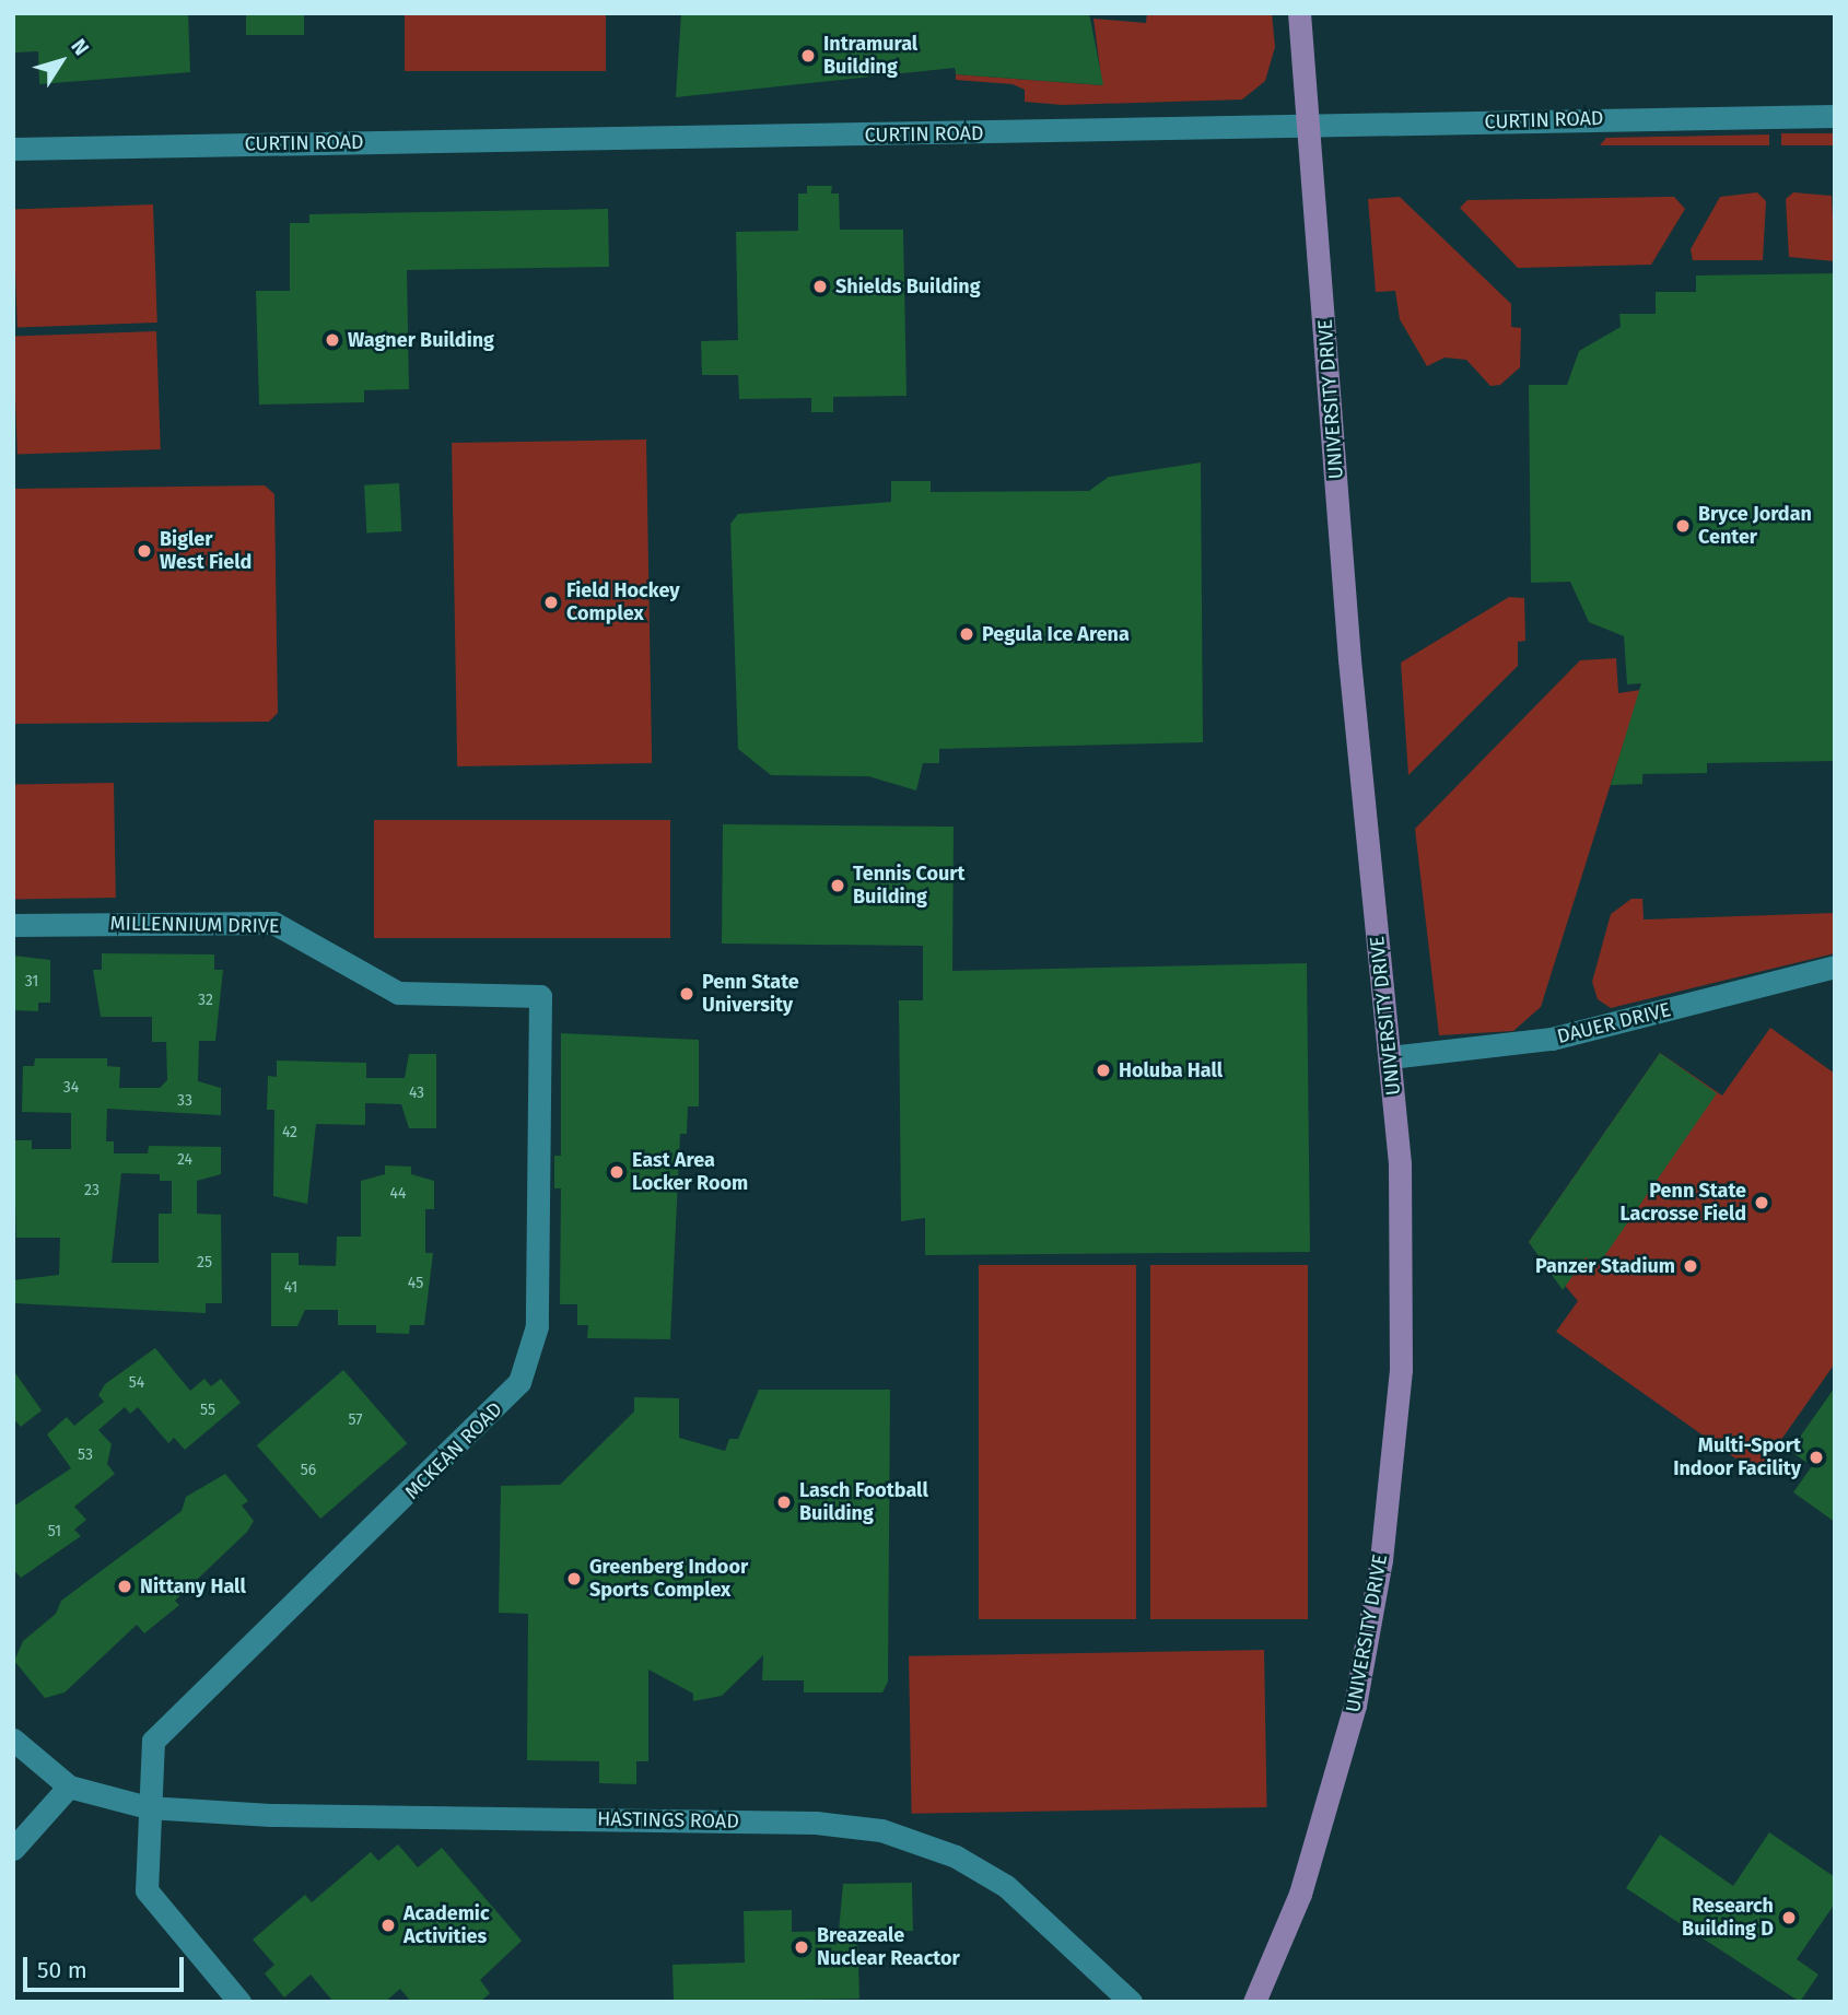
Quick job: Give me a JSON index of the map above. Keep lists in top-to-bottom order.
{
  "streets": {
    "main road": ["UNIVERSITY DRIVE"],
    "street": [
      "CURTIN ROAD",
      "MILLENNIUM DRIVE",
      "DAUER DRIVE",
      "MCKEAN ROAD",
      "HASTINGS ROAD"
    ]
  },
  "crossings": [
    ["CURTIN ROAD", "UNIVERSITY DRIVE"],
    ["UNIVERSITY DRIVE", "DAUER DRIVE"],
    ["MILLENNIUM DRIVE", "MCKEAN ROAD"],
    ["MCKEAN ROAD", "HASTINGS ROAD"]
  ],
  "places": [
    "Intramural Building",
    "Shields Building",
    "Wagner Building",
    "Bryce Jordan Center",
    "Bigler West Field",
    "Field Hockey Complex",
    "Pegula Ice Arena",
    "Tennis Court Building",
    "Penn State University",
    "Holuba Hall",
    "East Area Locker Room",
    "Penn State Lacrosse Field",
    "Panzer Stadium",
    "Multi-Sport Indoor Facility",
    "Lasch Football Building",
    "Greenberg Indoor Sports Complex",
    "Nittany Hall",
    "Research Building D",
    "Academic Activities",
    "Breazeale Nuclear Reactor"
  ],
  "house_numbers": [
    "31",
    "32",
    "34",
    "43",
    "33",
    "42",
    "24",
    "23",
    "44",
    "25",
    "45",
    "41",
    "54",
    "55",
    "57",
    "53",
    "56",
    "51"
  ],
  "scale_bar": "50 m",
  "north": "top right"
}
